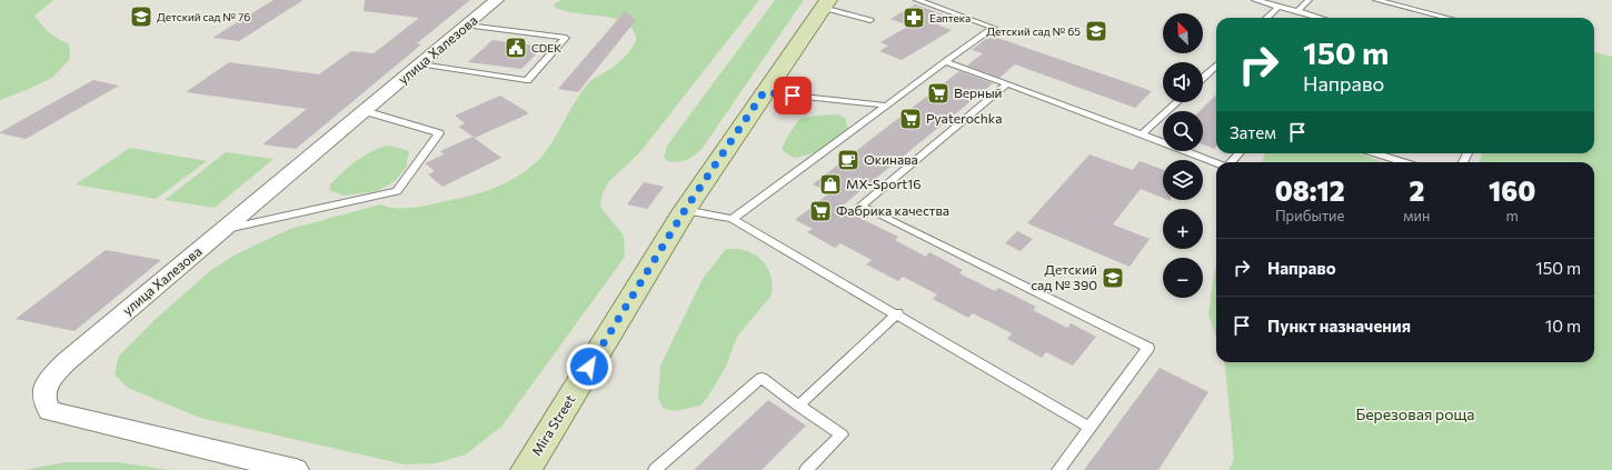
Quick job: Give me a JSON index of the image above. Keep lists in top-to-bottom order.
{
  "streets": {
    "main road": ["Mira Street"],
    "street": ["улица Халезова"]
  },
  "parks": ["Березовая роща"],
  "places": {
    "school or university": ["Детский сад № 76", "Детский сад № 65", "Детский сад № 390"],
    "pharmacy": ["Еаптека"],
    "public building": ["CDEK"],
    "supermarket": ["Верный", "Pyaterochka", "Фабрика качества"],
    "cafe": ["Окинава"],
    "shop": ["MX-Sport16"]
  },
  "north": "top left",
  "page": {
    "map_buttons": ["+", "−"],
    "turn": ["150 m", "Направо"],
    "then": "Затем",
    "eta": [
      "08:12",
      "Прибытие",
      "2",
      "мин",
      "160",
      "m"
    ],
    "list": [
      {
        "name": "Направо",
        "value": "150 m"
      },
      {
        "name": "Пункт назначения",
        "value": "10 m"
      }
    ]
  }
}
